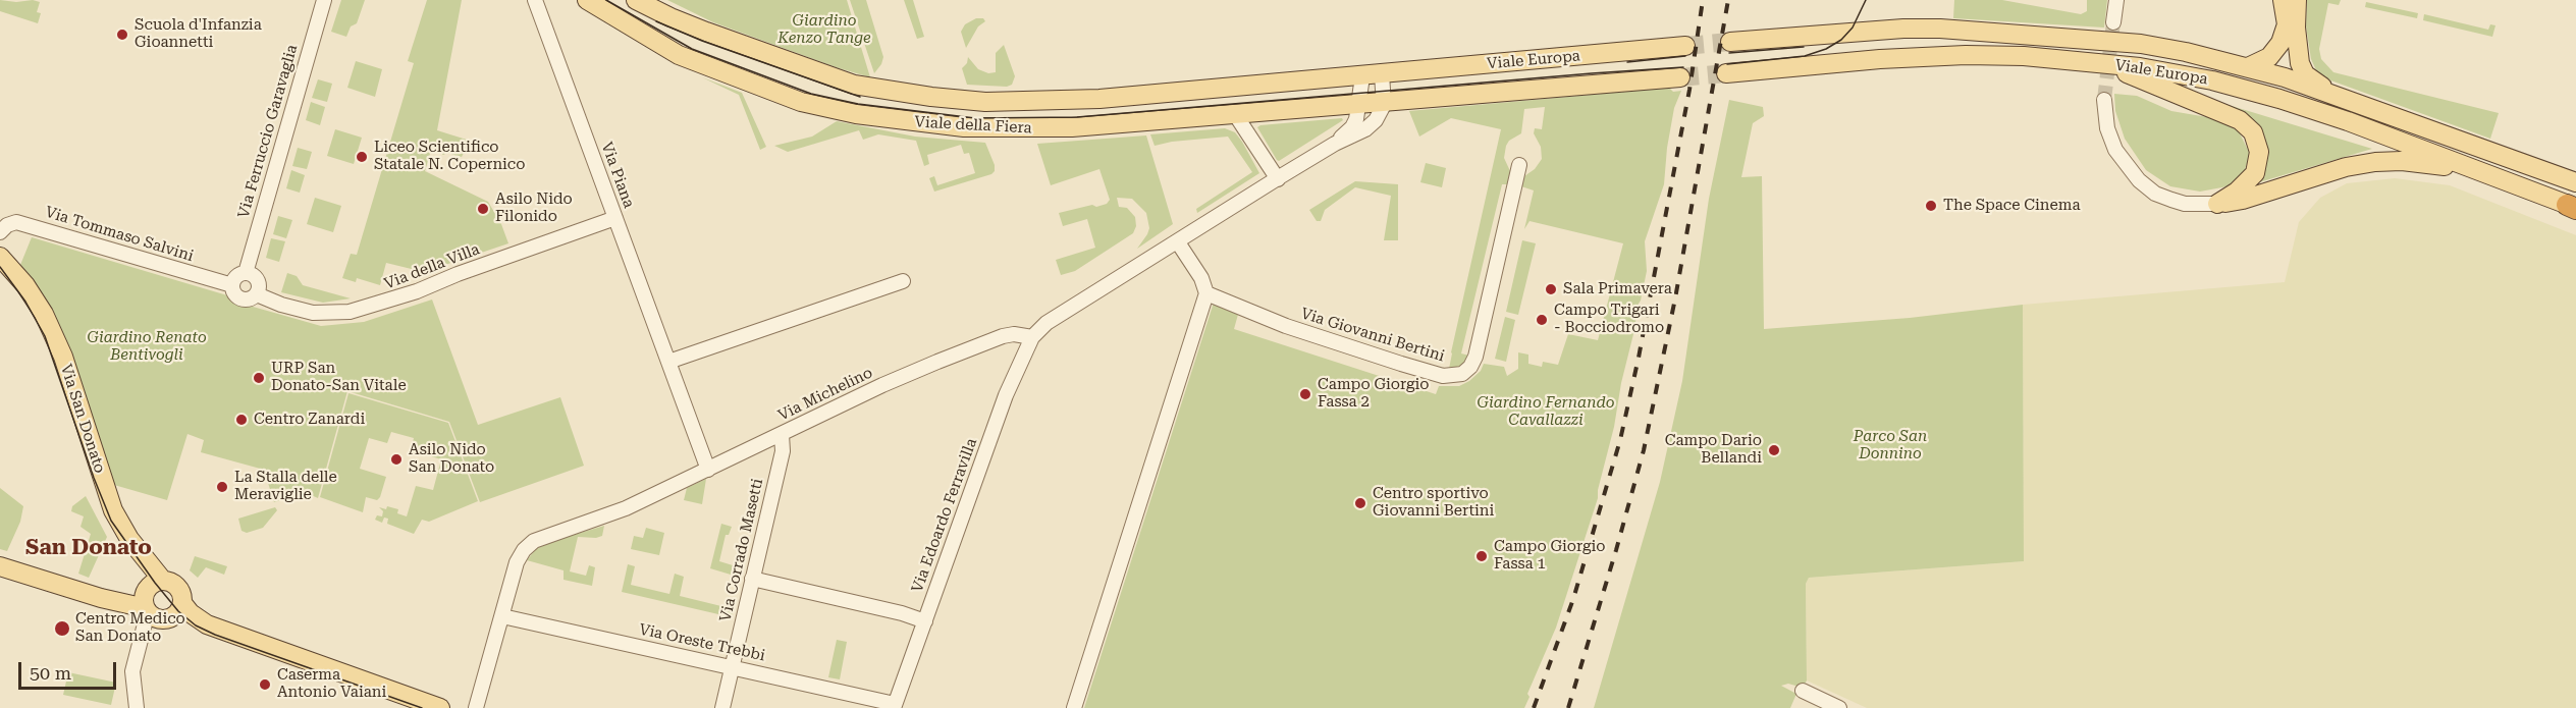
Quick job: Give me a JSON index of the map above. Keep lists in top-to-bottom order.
{
  "streets": {
    "main road": ["Viale Europa", "Viale della Fiera", "Via San Donato"],
    "street": [
      "Via Ferruccio Garavaglia",
      "Via Piana",
      "Via Tommaso Salvini",
      "Via della Villa",
      "Via Giovanni Bertini",
      "Via Michelino",
      "Via Edoardo Ferravilla",
      "Via Corrado Masetti",
      "Via Oreste Trebbi"
    ]
  },
  "crossings": [
    ["Viale Europa", "Viale della Fiera"],
    ["Via Ferruccio Garavaglia", "Via Tommaso Salvini"],
    ["Via Ferruccio Garavaglia", "Via della Villa"],
    ["Via Piana", "Via della Villa"],
    ["Via Piana", "Via Michelino"],
    ["Via Tommaso Salvini", "Via della Villa"],
    ["Via Michelino", "Via Edoardo Ferravilla"],
    ["Via Michelino", "Via Corrado Masetti"],
    ["Via Michelino", "Via Oreste Trebbi"],
    ["Via Edoardo Ferravilla", "Via Oreste Trebbi"],
    ["Via Corrado Masetti", "Via Oreste Trebbi"]
  ],
  "districts": ["San Donato"],
  "parks": [
    "Giardino Kenzo Tange",
    "Giardino Renato Bentivogli",
    "Giardino Fernando Cavallazzi",
    "Parco San Donnino"
  ],
  "places": [
    "Scuola d'Infanzia Gioannetti",
    "Liceo Scientifico Statale N. Copernico",
    "The Space Cinema",
    "Asilo Nido Filonido",
    "Sala Primavera",
    "Campo Trigari - Bocciodromo",
    "URP San Donato-San Vitale",
    "Campo Giorgio Fassa 2",
    "Centro Zanardi",
    "Campo Dario Bellandi",
    "Asilo Nido San Donato",
    "La Stalla delle Meraviglie",
    "Centro sportivo Giovanni Bertini",
    "Campo Giorgio Fassa 1",
    "Centro Medico San Donato",
    "Caserma Antonio Vaiani"
  ],
  "scale_bar": "50 m"
}
